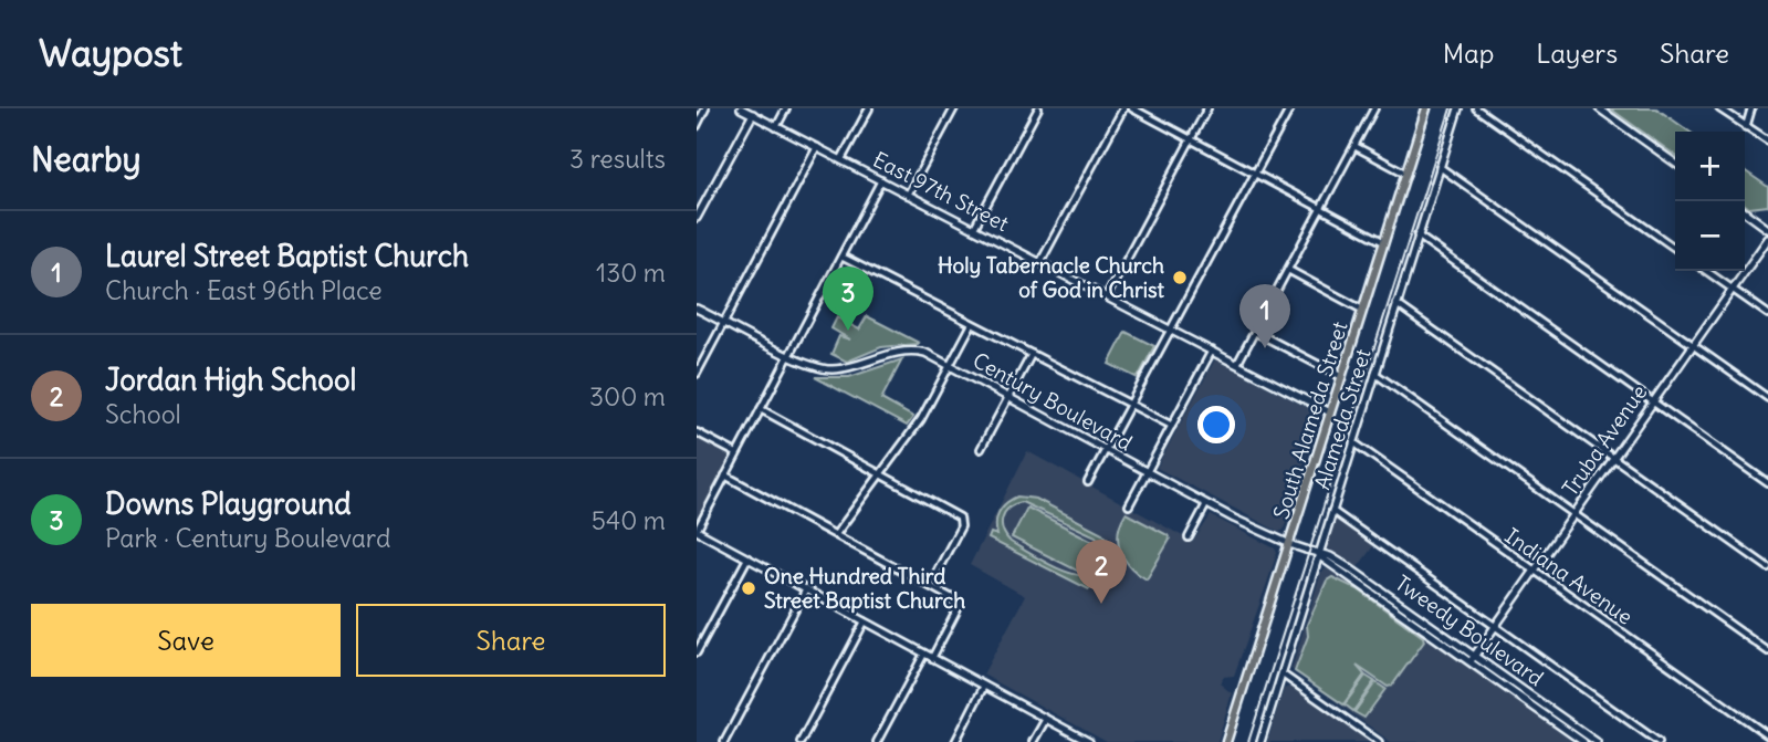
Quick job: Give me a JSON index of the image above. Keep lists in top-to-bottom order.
{
  "streets": {
    "main road": ["South Alameda Street"],
    "street": [
      "East 97th Street",
      "Century Boulevard",
      "Alameda Street",
      "Truba Avenue",
      "Indiana Avenue",
      "Tweedy Boulevard"
    ]
  },
  "crossings": [
    ["East 97th Street", "South Alameda Street"],
    ["Century Boulevard", "South Alameda Street"],
    ["Century Boulevard", "Tweedy Boulevard"],
    ["Alameda Street", "Indiana Avenue"],
    ["Alameda Street", "Tweedy Boulevard"],
    ["South Alameda Street", "Tweedy Boulevard"],
    ["Truba Avenue", "Indiana Avenue"],
    ["Truba Avenue", "Tweedy Boulevard"]
  ],
  "places": ["Holy Tabernacle Church of God in Christ", "One Hundred Third Street Baptist Church"],
  "page": {
    "header": "Waypost",
    "nav": ["Map", "Layers", "Share"],
    "heading": ["Nearby", "3 results"],
    "map_buttons": ["+", "−"],
    "list": [
      {
        "mark": "1",
        "name": "Laurel Street Baptist Church",
        "note": "Church · East 96th Place",
        "value": "130 m"
      },
      {
        "mark": "2",
        "name": "Jordan High School",
        "note": "School",
        "value": "300 m"
      },
      {
        "mark": "3",
        "name": "Downs Playground",
        "note": "Park · Century Boulevard",
        "value": "540 m"
      }
    ],
    "pins": ["3", "1", "2"],
    "buttons": ["Save", "Share"]
  }
}
